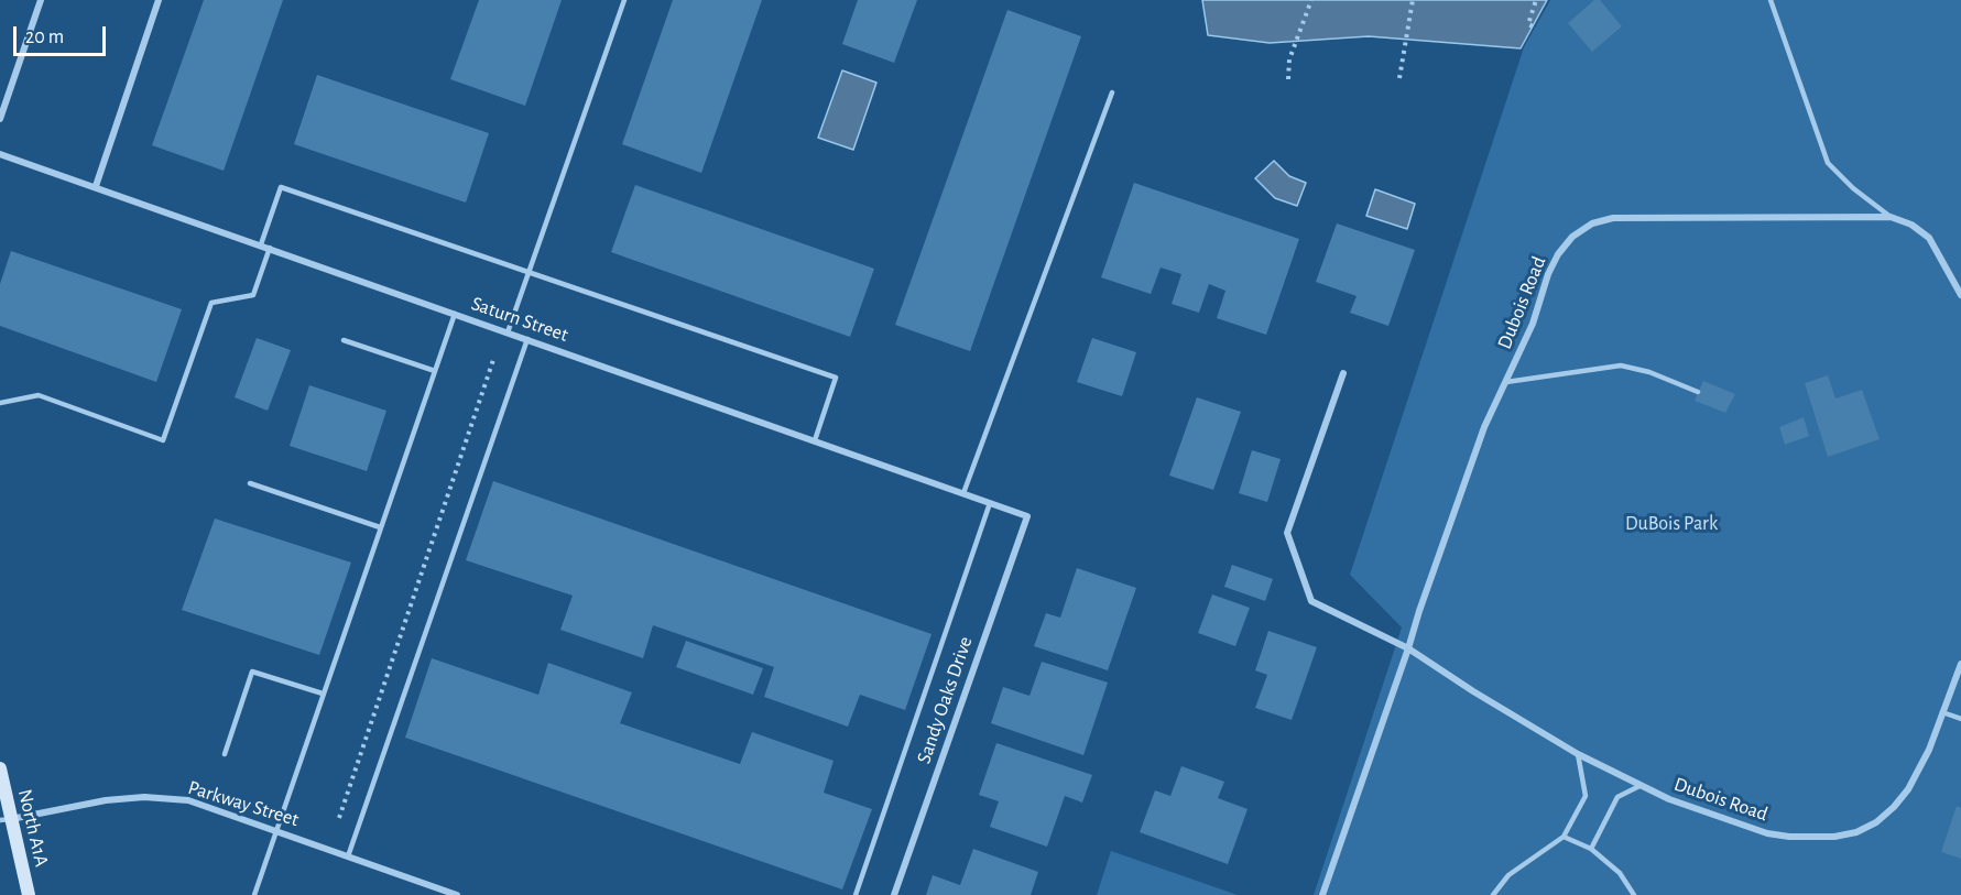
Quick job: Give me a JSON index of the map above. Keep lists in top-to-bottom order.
{
  "streets": {
    "street": [
      "Dubois Road",
      "Saturn Street",
      "Sandy Oaks Drive",
      "Parkway Street",
      "North A1A"
    ]
  },
  "crossings": [
    ["Saturn Street", "Sandy Oaks Drive"],
    ["Parkway Street", "North A1A"]
  ],
  "parks": ["DuBois Park"],
  "scale_bar": "20 m"
}
